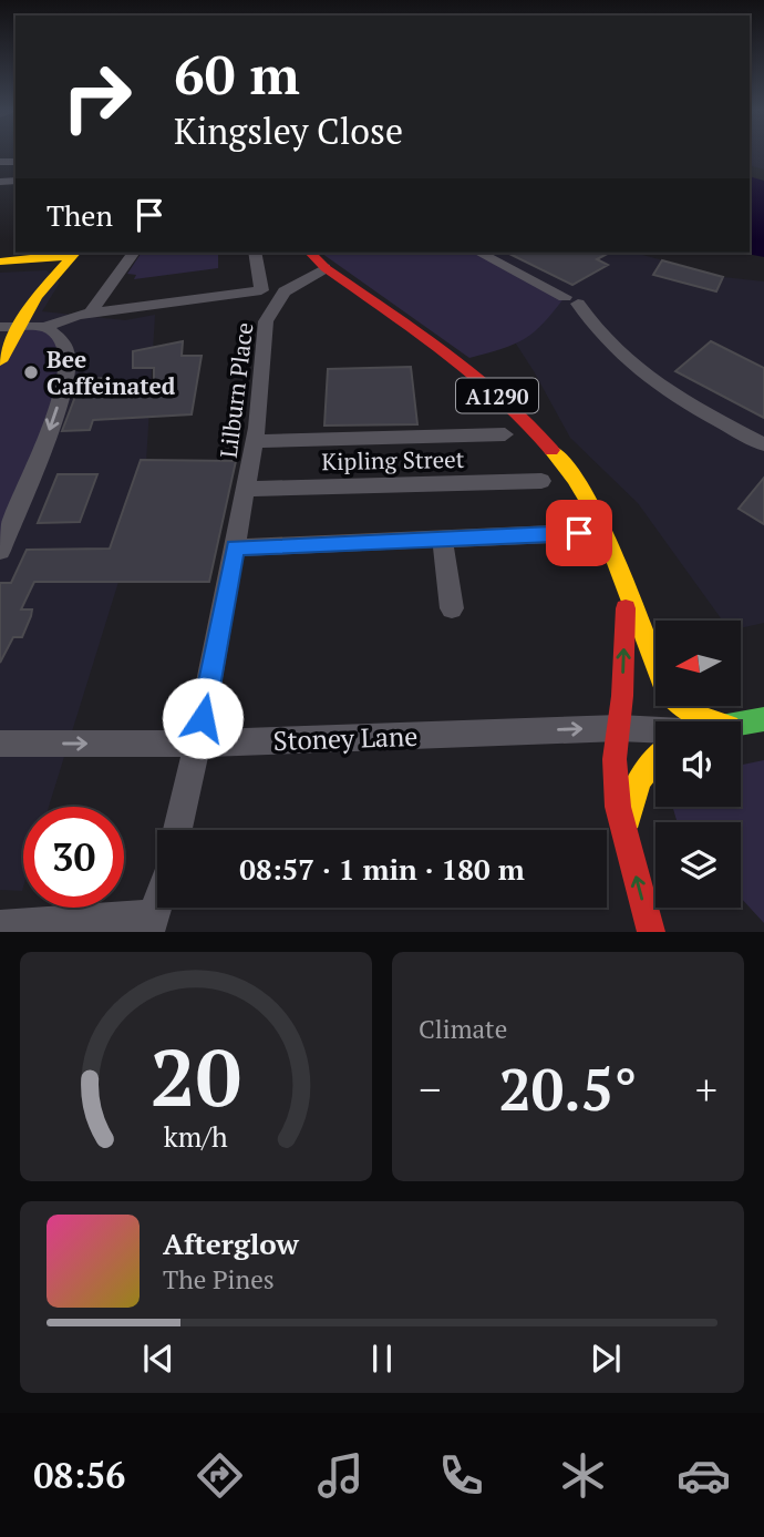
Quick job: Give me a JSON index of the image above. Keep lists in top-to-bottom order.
{
  "streets": {
    "main road": ["A1290"],
    "street": ["Lilburn Place", "Kipling Street", "Stoney Lane"]
  },
  "crossings": [
    ["Lilburn Place", "A1290"],
    ["Lilburn Place", "Kipling Street"],
    ["Lilburn Place", "Stoney Lane"],
    ["A1290", "Stoney Lane"]
  ],
  "one_way": ["Stoney Lane"],
  "places": ["Bee Caffeinated"],
  "north": "left",
  "page": {
    "turn": ["60 m", "Kingsley Close"],
    "then": "Then",
    "limit": "30",
    "trip": "08:57 · 1 min · 180 m",
    "tile": "Climate",
    "heat": ["−", "20.5°", "+"],
    "song": ["Afterglow", "The Pines"],
    "tabs": "08:56",
    "gauge": ["20", "km/h"]
  }
}
